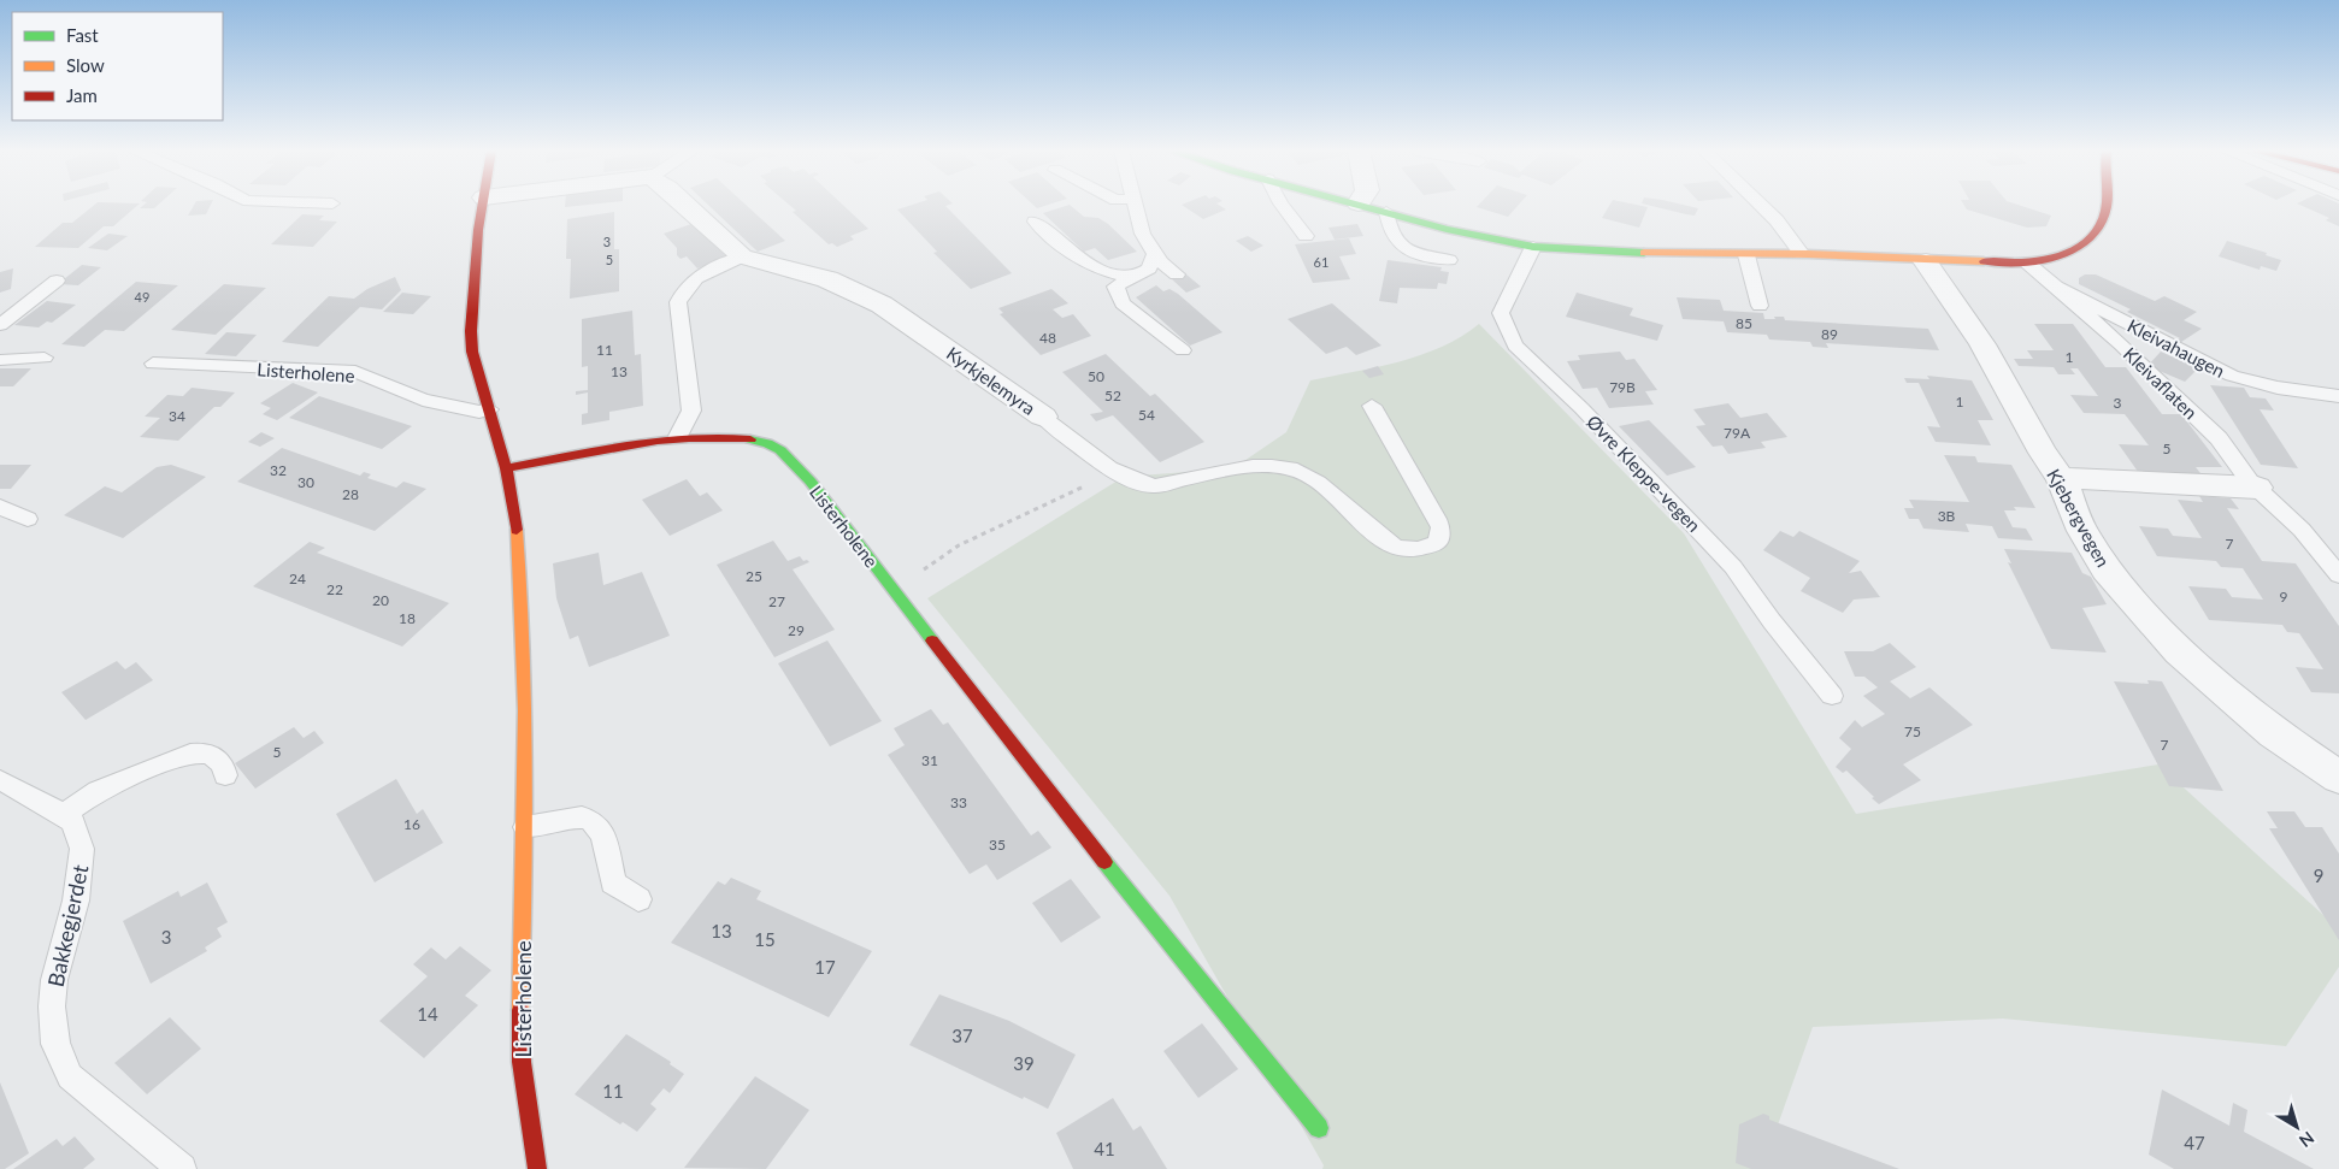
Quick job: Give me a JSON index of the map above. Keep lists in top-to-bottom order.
{
  "streets": {
    "street": ["Listerholene", "Kyrkjelemyra", "Kjebergvegen"],
    "lane": [
      "Kleivahaugen",
      "Kleivaflaten",
      "Øvre Kleppe-vegen",
      "Bakkegjerdet"
    ]
  },
  "crossings": [
    ["Kleivahaugen", "Kleivaflaten"]
  ],
  "house_numbers": [
    "3",
    "5",
    "61",
    "49",
    "85",
    "89",
    "48",
    "11",
    "1",
    "13",
    "50",
    "79B",
    "52",
    "1",
    "3",
    "54",
    "34",
    "79A",
    "5",
    "32",
    "30",
    "28",
    "3B",
    "7",
    "25",
    "24",
    "22",
    "9",
    "20",
    "27",
    "18",
    "29",
    "75",
    "7",
    "5",
    "31",
    "33",
    "16",
    "35",
    "9",
    "13",
    "3",
    "15",
    "17",
    "14",
    "37",
    "39",
    "11",
    "47",
    "41"
  ],
  "legend": ["Fast", "Slow", "Jam"],
  "north": "bottom right"
}
